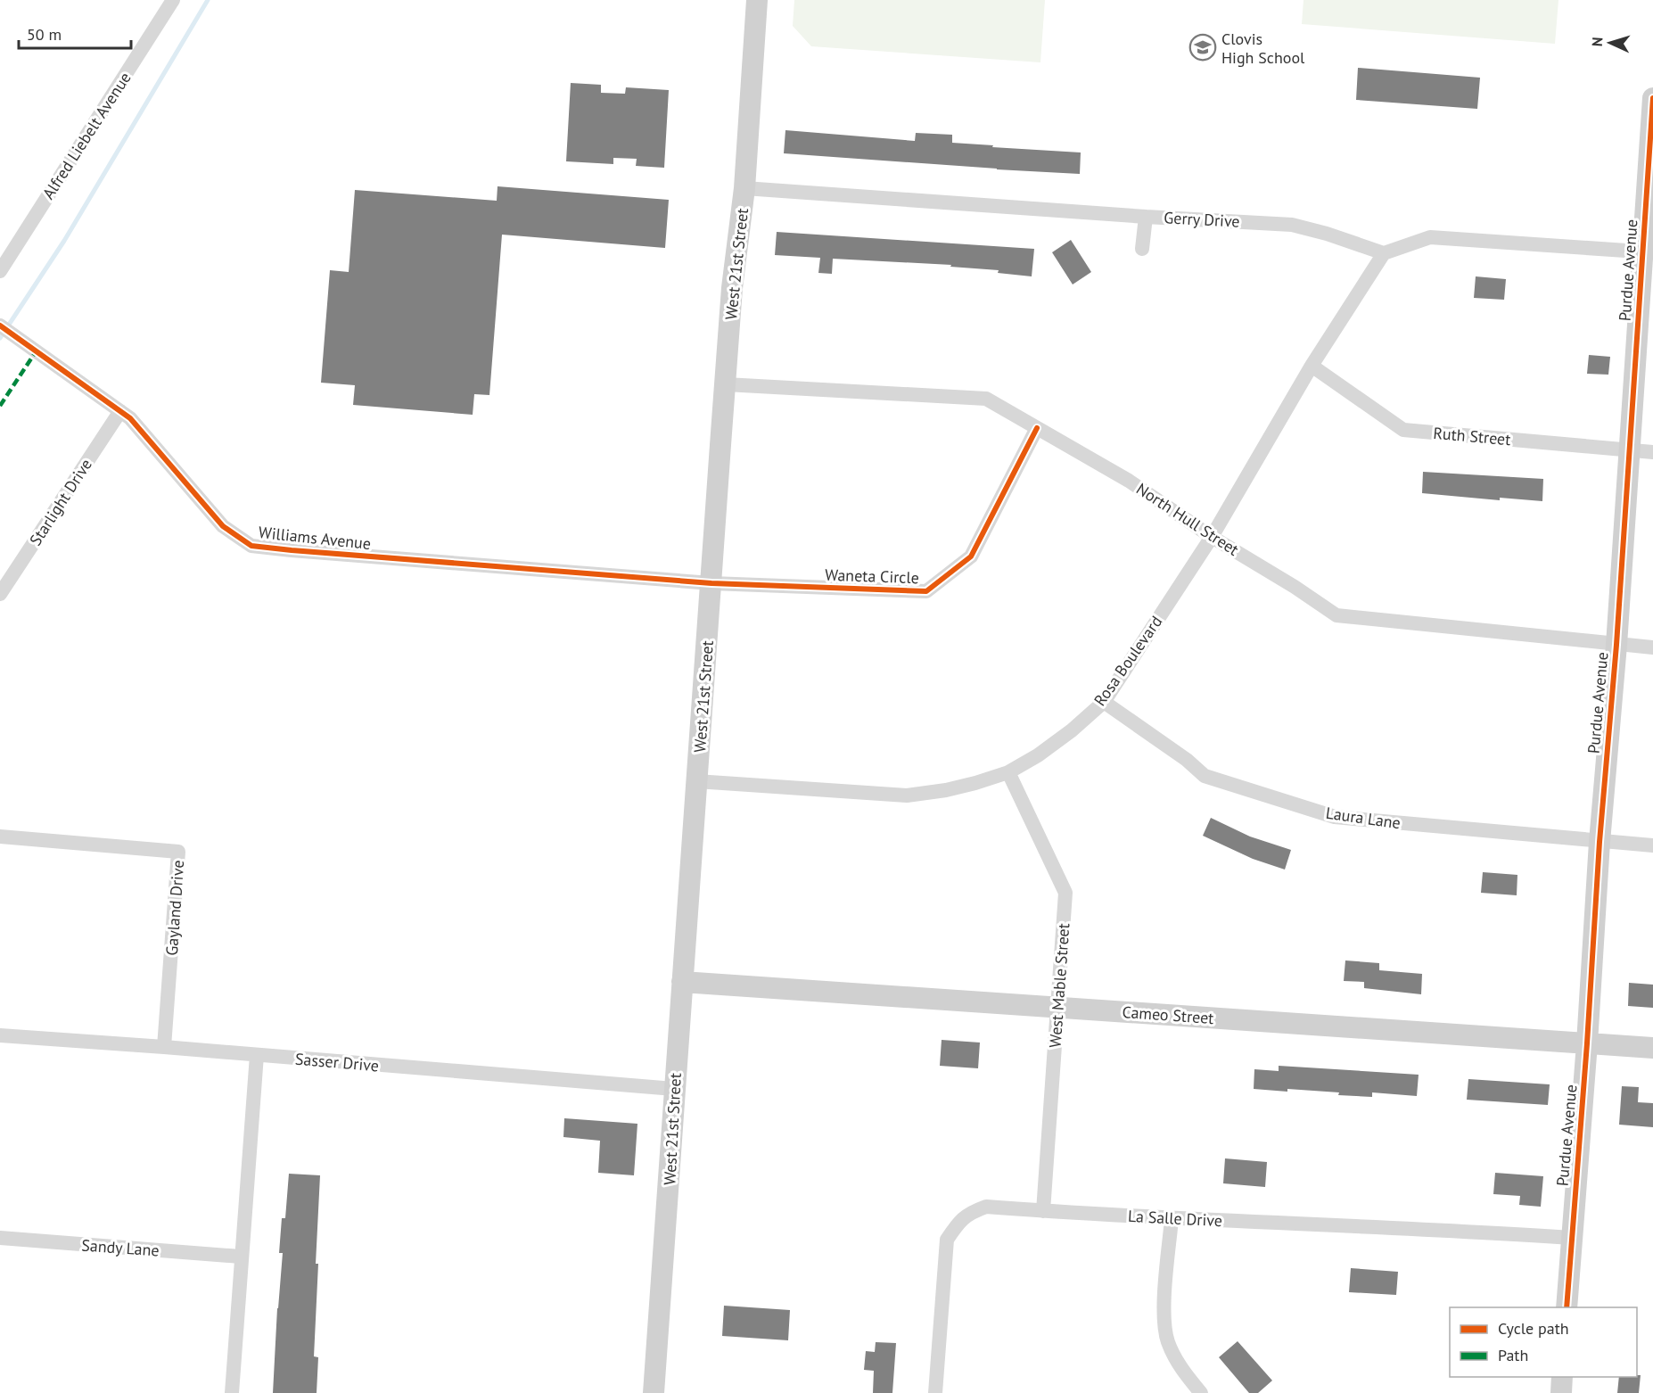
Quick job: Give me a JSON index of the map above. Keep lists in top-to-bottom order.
{
  "streets": {
    "street": [
      "Alfred Liebelt Avenue",
      "Gerry Drive",
      "West 21st Street",
      "Purdue Avenue",
      "Ruth Street",
      "Starlight Drive",
      "North Hull Street",
      "Williams Avenue",
      "Waneta Circle",
      "Rosa Boulevard",
      "Laura Lane",
      "Gayland Drive",
      "West Mable Street",
      "Cameo Street",
      "Sasser Drive",
      "La Salle Drive",
      "Sandy Lane"
    ]
  },
  "crossings": [
    ["Gerry Drive", "West 21st Street"],
    ["Gerry Drive", "Rosa Boulevard"],
    ["West 21st Street", "North Hull Street"],
    ["West 21st Street", "Williams Avenue"],
    ["West 21st Street", "Waneta Circle"],
    ["West 21st Street", "Rosa Boulevard"],
    ["West 21st Street", "Cameo Street"],
    ["West 21st Street", "Sasser Drive"],
    ["Purdue Avenue", "Ruth Street"],
    ["Purdue Avenue", "North Hull Street"],
    ["Purdue Avenue", "Laura Lane"],
    ["Purdue Avenue", "Cameo Street"],
    ["Purdue Avenue", "La Salle Drive"],
    ["Ruth Street", "Rosa Boulevard"],
    ["Starlight Drive", "Williams Avenue"],
    ["North Hull Street", "Waneta Circle"],
    ["North Hull Street", "Rosa Boulevard"],
    ["Williams Avenue", "Waneta Circle"],
    ["Rosa Boulevard", "Laura Lane"],
    ["Rosa Boulevard", "West Mable Street"],
    ["Gayland Drive", "Sasser Drive"],
    ["West Mable Street", "Cameo Street"],
    ["West Mable Street", "La Salle Drive"]
  ],
  "places": {
    "school or university": ["Clovis High School"]
  },
  "legend": ["Cycle path", "Path"],
  "scale_bar": "50 m",
  "north": "left"
}
